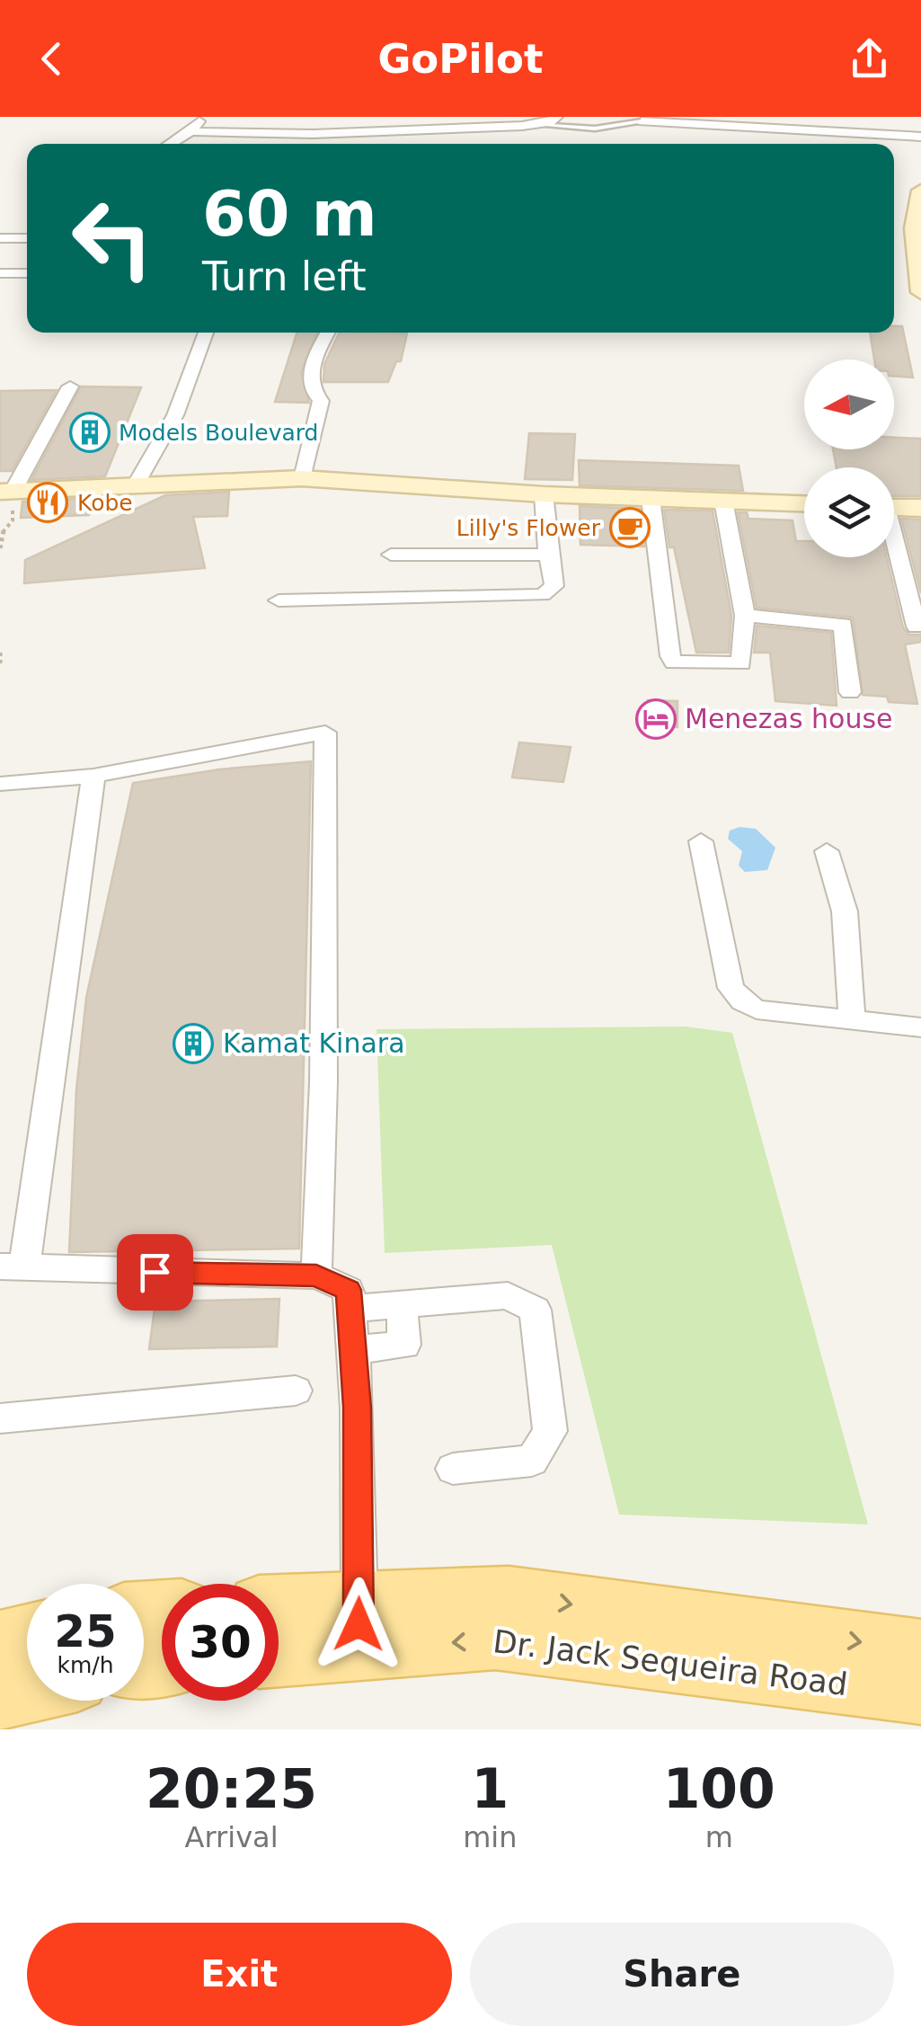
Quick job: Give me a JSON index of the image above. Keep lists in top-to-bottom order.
{
  "streets": {
    "main road": ["Dr. Jack Sequeira Road"]
  },
  "places": {
    "building": ["Models Boulevard", "Kamat Kinara"],
    "restaurant": ["Kobe"],
    "cafe": ["Lilly's Flower"],
    "hotel": ["Menezas house"]
  },
  "north": "left",
  "page": {
    "header": "GoPilot",
    "turn": ["60 m", "Turn left"],
    "speed": "25 km/h",
    "limit": "30",
    "eta": [
      "20:25",
      "Arrival",
      "1",
      "min",
      "100",
      "m"
    ],
    "buttons": ["Exit", "Share"]
  }
}
